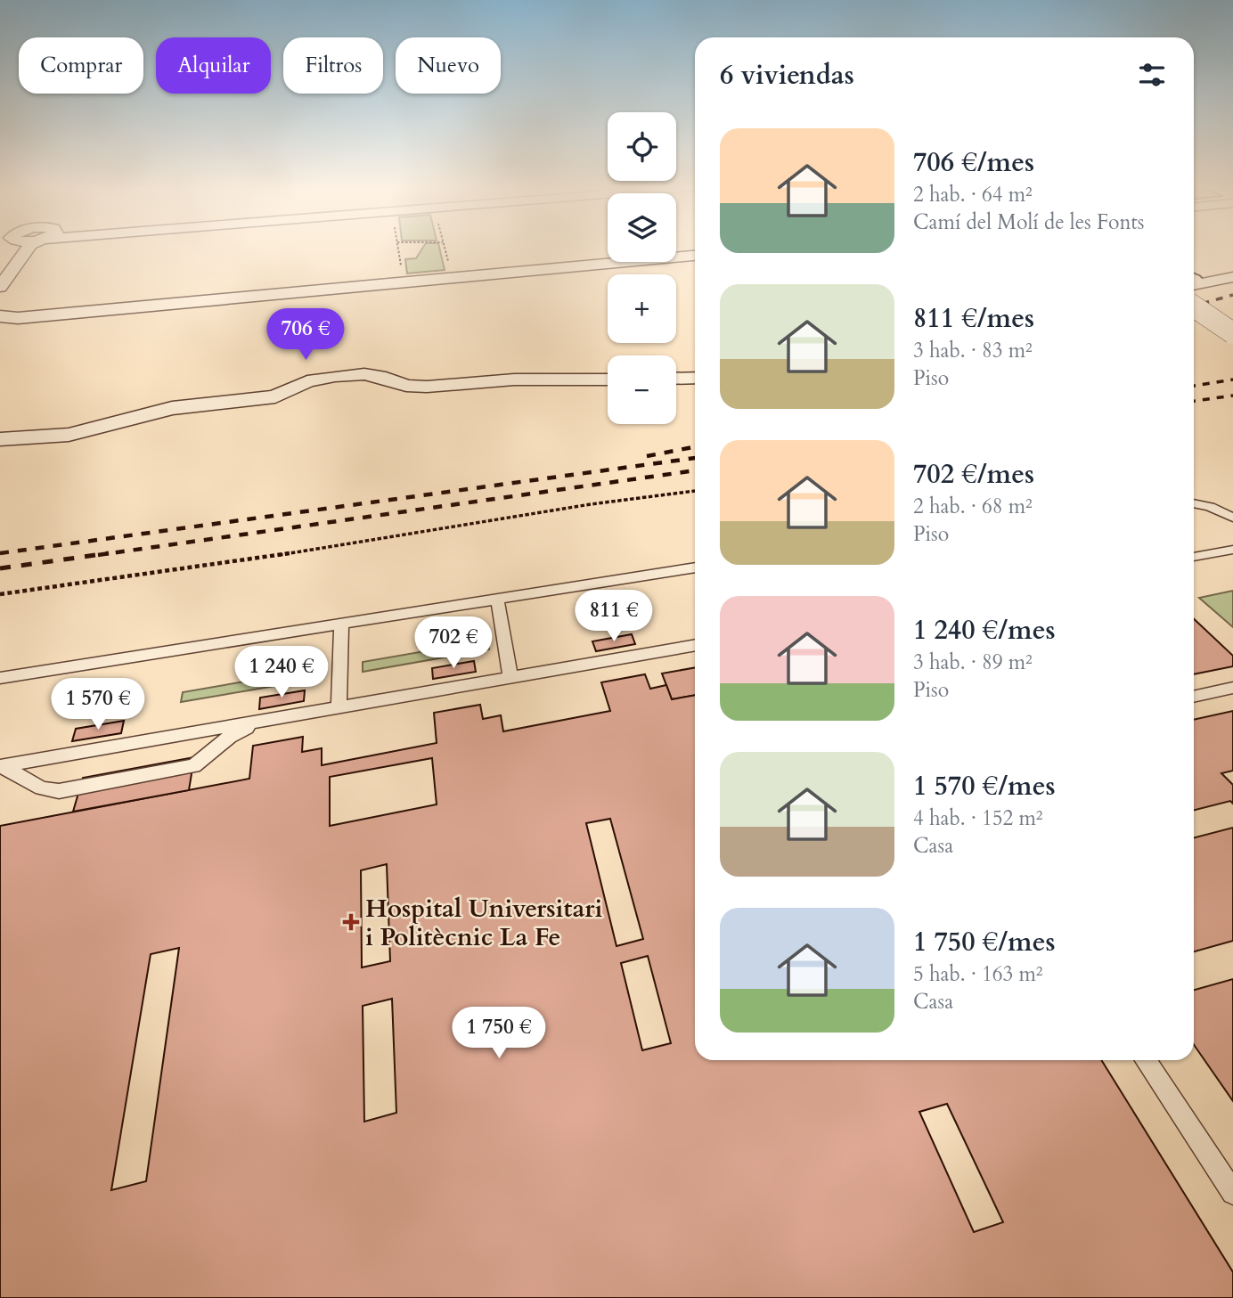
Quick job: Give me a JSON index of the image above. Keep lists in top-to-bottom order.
{
  "places": {
    "health": ["Hospital Universitari i Politècnic La Fe"]
  },
  "page": {
    "chip": [
      "Comprar",
      "Alquilar",
      "Filtros",
      "Nuevo"
    ],
    "heading": "6 viviendas",
    "map_buttons": ["+", "−"],
    "list": [
      {
        "name": "706 €/mes",
        "note": "2 hab. · 64 m² · Camí del Molí de les Fonts"
      },
      {
        "name": "811 €/mes",
        "note": "3 hab. · 83 m² · Piso"
      },
      {
        "name": "702 €/mes",
        "note": "2 hab. · 68 m² · Piso"
      },
      {
        "name": "1 240 €/mes",
        "note": "3 hab. · 89 m² · Piso"
      },
      {
        "name": "1 570 €/mes",
        "note": "4 hab. · 152 m² · Casa"
      },
      {
        "name": "1 750 €/mes",
        "note": "5 hab. · 163 m² · Casa"
      }
    ],
    "price": [
      "706 €",
      "811 €",
      "702 €",
      "1 240 €",
      "1 570 €",
      "1 750 €"
    ]
  }
}
